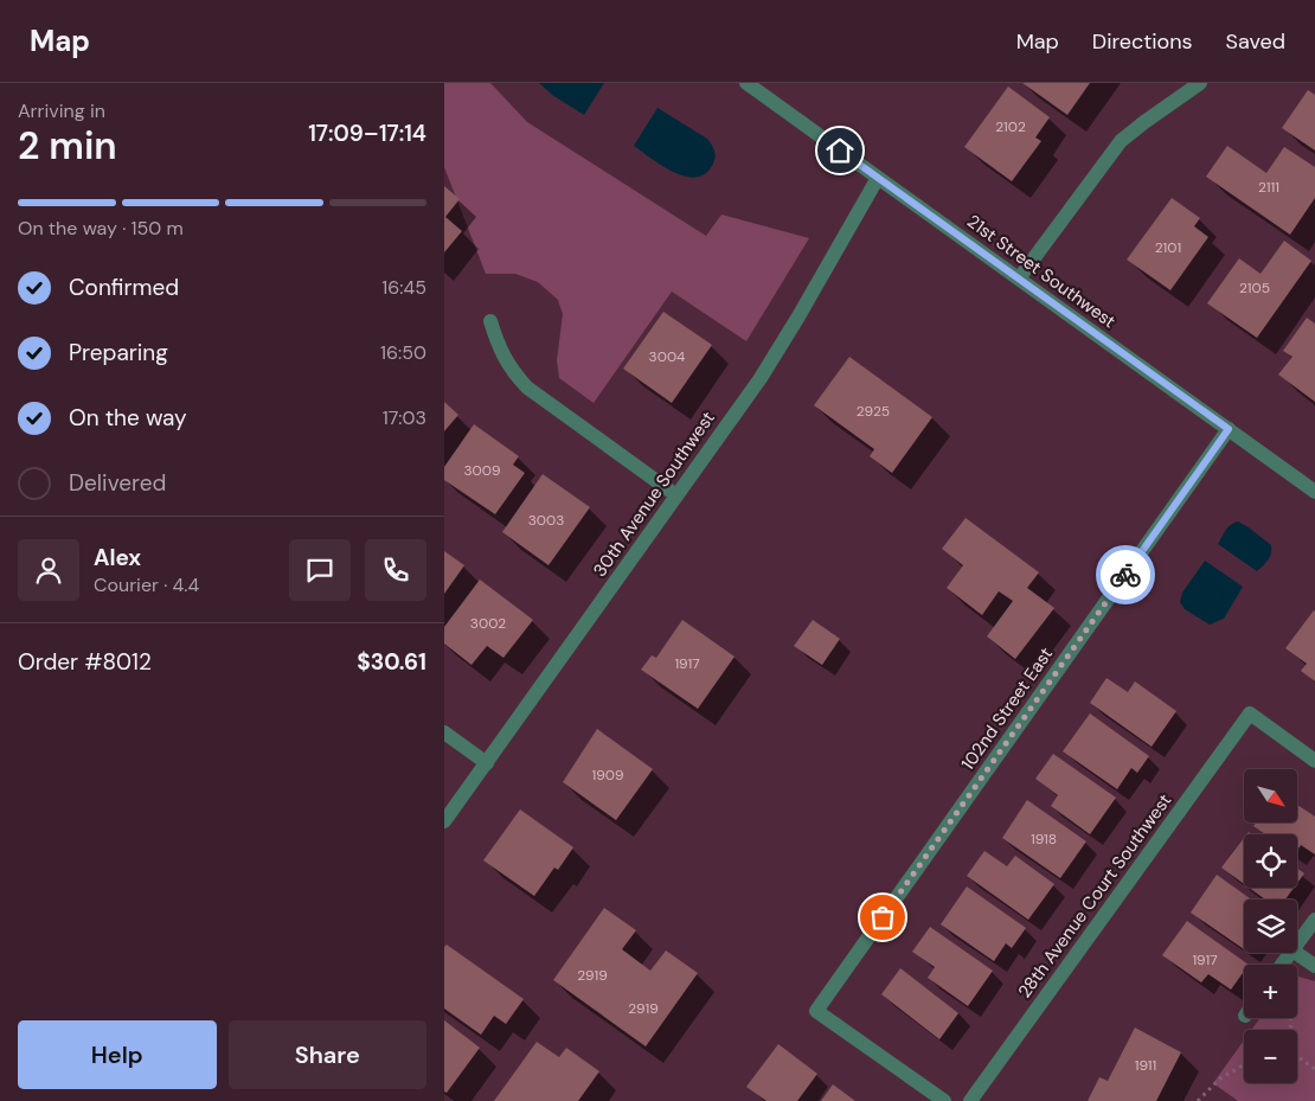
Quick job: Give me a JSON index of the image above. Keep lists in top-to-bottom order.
{
  "streets": {
    "street": [
      "21st Street Southwest",
      "30th Avenue Southwest",
      "102nd Street East",
      "28th Avenue Court Southwest"
    ]
  },
  "crossings": [
    ["21st Street Southwest", "30th Avenue Southwest"],
    ["21st Street Southwest", "102nd Street East"]
  ],
  "house_numbers": [
    "2102",
    "2111",
    "2101",
    "2105",
    "3004",
    "2925",
    "3009",
    "3003",
    "3002",
    "1917",
    "1909",
    "1918",
    "1917",
    "2919",
    "2919",
    "1911"
  ],
  "north": "bottom right",
  "page": {
    "header": "Map",
    "nav": ["Map", "Directions", "Saved"],
    "heading": ["2 min", "Arriving in", "17:09–17:14"],
    "panel": [
      "Alex",
      "Courier · 4.4",
      "Order #8012",
      "$30.61"
    ],
    "bar": "On the way · 150 m",
    "list": [
      ["Confirmed", "16:45"],
      ["Preparing", "16:50"],
      ["On the way", "17:03"],
      "Delivered"
    ],
    "map_buttons": ["+", "−"],
    "buttons": ["Help", "Share"]
  }
}
